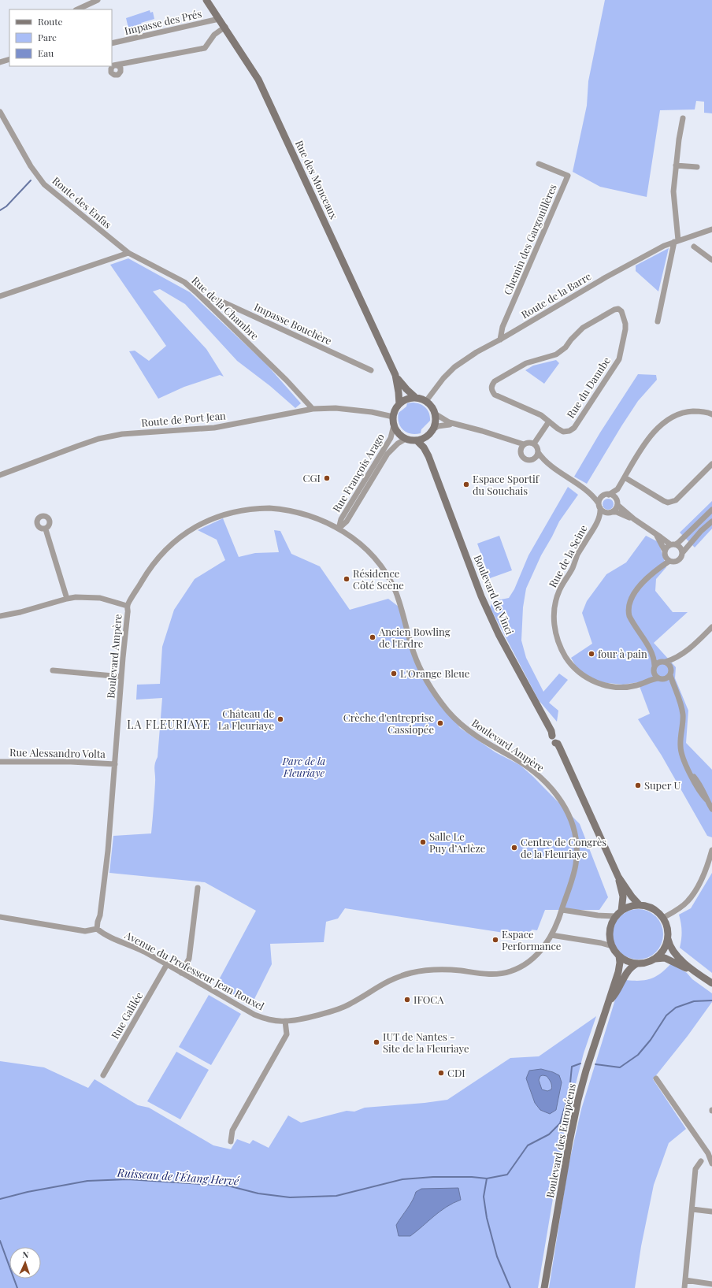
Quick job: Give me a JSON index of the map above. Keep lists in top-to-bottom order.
{
  "streets": {
    "main road": ["Rue des Monceaux", "Boulevard de Vinci", "Boulevard des Européens"],
    "street": [
      "Impasse des Prés",
      "Route des Enfas",
      "Chemin des Gargouillères",
      "Route de la Barre",
      "Rue de la Chambre",
      "Impasse Bouchère",
      "Rue du Danube",
      "Route de Port Jean",
      "Rue François Arago",
      "Rue de la Seine",
      "Boulevard Ampère",
      "Rue Alessandro Volta",
      "Avenue du Professeur Jean Rouxel",
      "Rue Galilée"
    ]
  },
  "crossings": [
    ["Impasse des Prés", "Rue des Monceaux"],
    ["Rue des Monceaux", "Route de la Barre"],
    ["Rue des Monceaux", "Route de Port Jean"],
    ["Rue des Monceaux", "Rue François Arago"],
    ["Rue des Monceaux", "Boulevard de Vinci"],
    ["Route des Enfas", "Rue de la Chambre"],
    ["Chemin des Gargouillères", "Route de la Barre"],
    ["Route de la Barre", "Route de Port Jean"],
    ["Route de la Barre", "Rue François Arago"],
    ["Route de la Barre", "Boulevard de Vinci"],
    ["Rue de la Chambre", "Impasse Bouchère"],
    ["Rue de la Chambre", "Route de Port Jean"],
    ["Route de Port Jean", "Rue François Arago"],
    ["Route de Port Jean", "Boulevard de Vinci"],
    ["Rue François Arago", "Boulevard de Vinci"],
    ["Rue François Arago", "Boulevard Ampère"],
    ["Boulevard Ampère", "Rue Alessandro Volta"],
    ["Boulevard Ampère", "Avenue du Professeur Jean Rouxel"],
    ["Avenue du Professeur Jean Rouxel", "Rue Galilée"]
  ],
  "districts": ["LA FLEURIAYE"],
  "water": ["Ruisseau de l'Étang Hervé"],
  "parks": ["Parc de la Fleuriaye"],
  "places": [
    "CGI",
    "Espace Sportif du Souchais",
    "Résidence Côté Scène",
    "Ancien Bowling de l'Erdre",
    "four à pain",
    "L'Orange Bleue",
    "Château de La Fleuriaye",
    "Crèche d'entreprise Cassiopée",
    "Super U",
    "Salle Le Puy d’Arlèze",
    "Centre de Congrès de la Fleuriaye",
    "Espace Performance",
    "IFOCA",
    "IUT de Nantes - Site de la Fleuriaye",
    "CDI"
  ],
  "legend": ["Route", "Parc", "Eau"],
  "north": "top"
}
